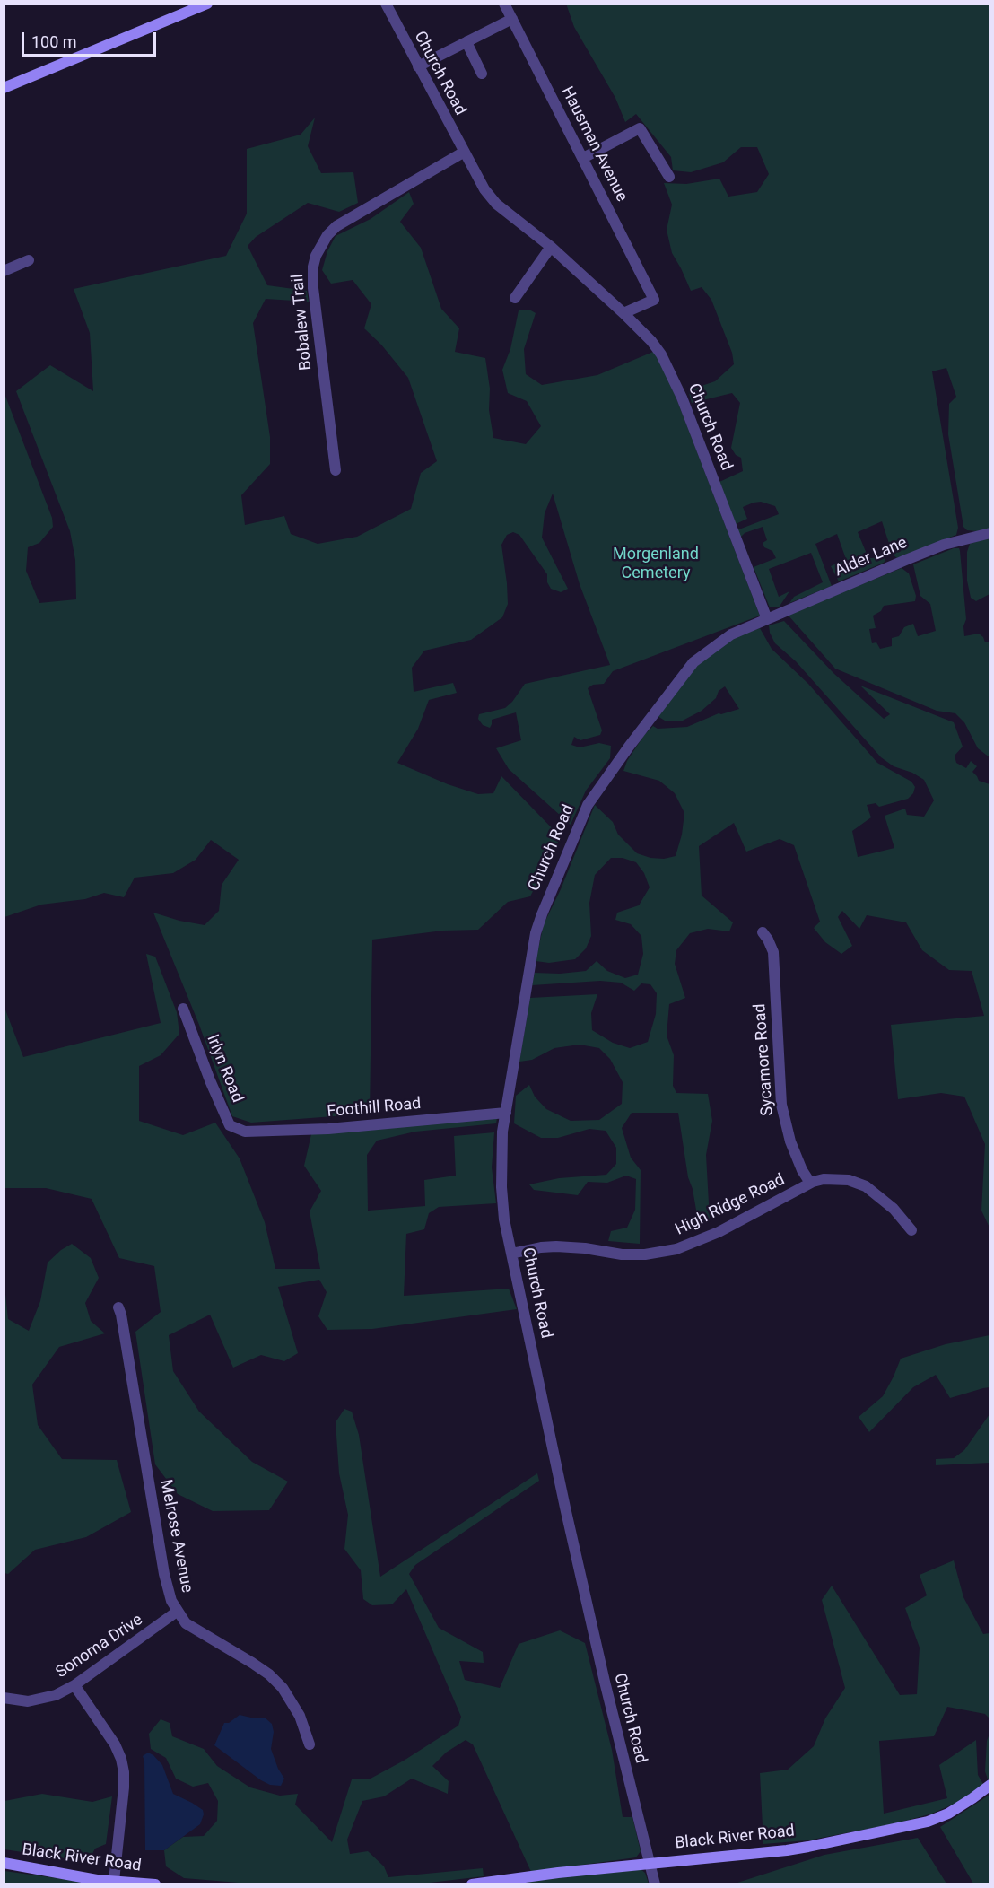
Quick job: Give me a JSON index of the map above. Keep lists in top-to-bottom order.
{
  "streets": {
    "street": [
      "Church Road",
      "Hausman Avenue",
      "Bobalew Trail",
      "Alder Lane",
      "Sycamore Road",
      "Irlyn Road",
      "Foothill Road",
      "High Ridge Road",
      "Melrose Avenue",
      "Sonoma Drive",
      "Black River Road"
    ]
  },
  "crossings": [
    ["Church Road", "Hausman Avenue"],
    ["Church Road", "Bobalew Trail"],
    ["Church Road", "Alder Lane"],
    ["Church Road", "Foothill Road"],
    ["Church Road", "High Ridge Road"],
    ["Church Road", "Black River Road"],
    ["Sycamore Road", "High Ridge Road"],
    ["Irlyn Road", "Foothill Road"],
    ["Melrose Avenue", "Sonoma Drive"]
  ],
  "parks": ["Morgenland Cemetery"],
  "scale_bar": "100 m"
}
